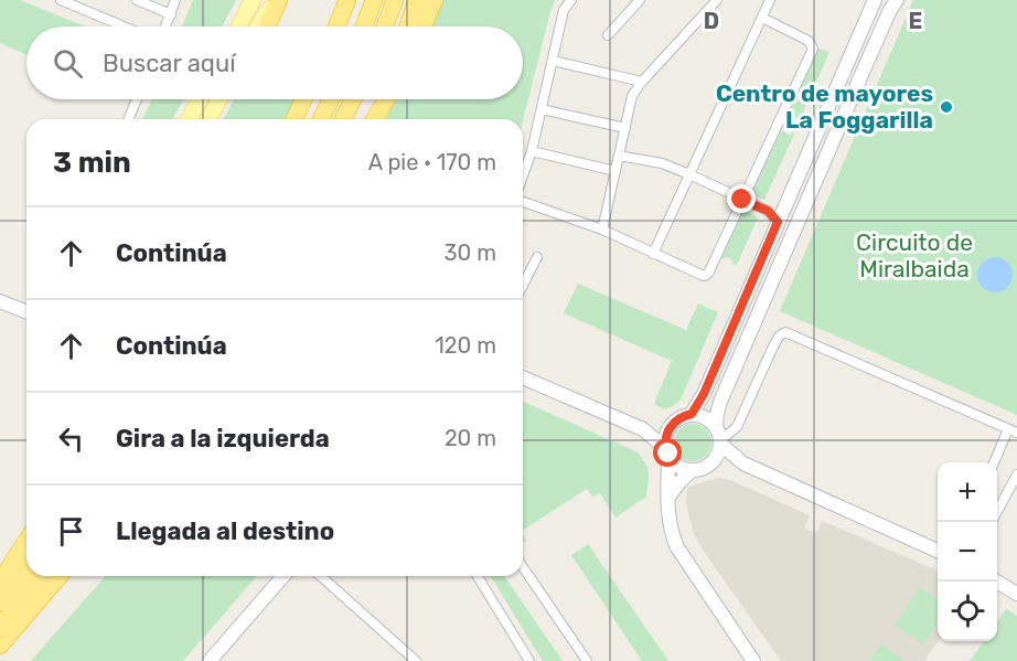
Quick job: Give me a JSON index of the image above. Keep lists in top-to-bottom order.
{
  "parks": ["Circuito de Miralbaida"],
  "places": ["Centro de mayores La Foggarilla"],
  "page": {
    "search": "Buscar aquí",
    "heading": ["3 min", "A pie · 170 m"],
    "list": [
      ["Continúa", "30 m"],
      ["Continúa", "120 m"],
      ["Gira a la izquierda", "20 m"],
      "Llegada al destino"
    ],
    "map_buttons": ["+", "−"]
  },
  "grid": {
    "columns": ["D", "E"]
  }
}
